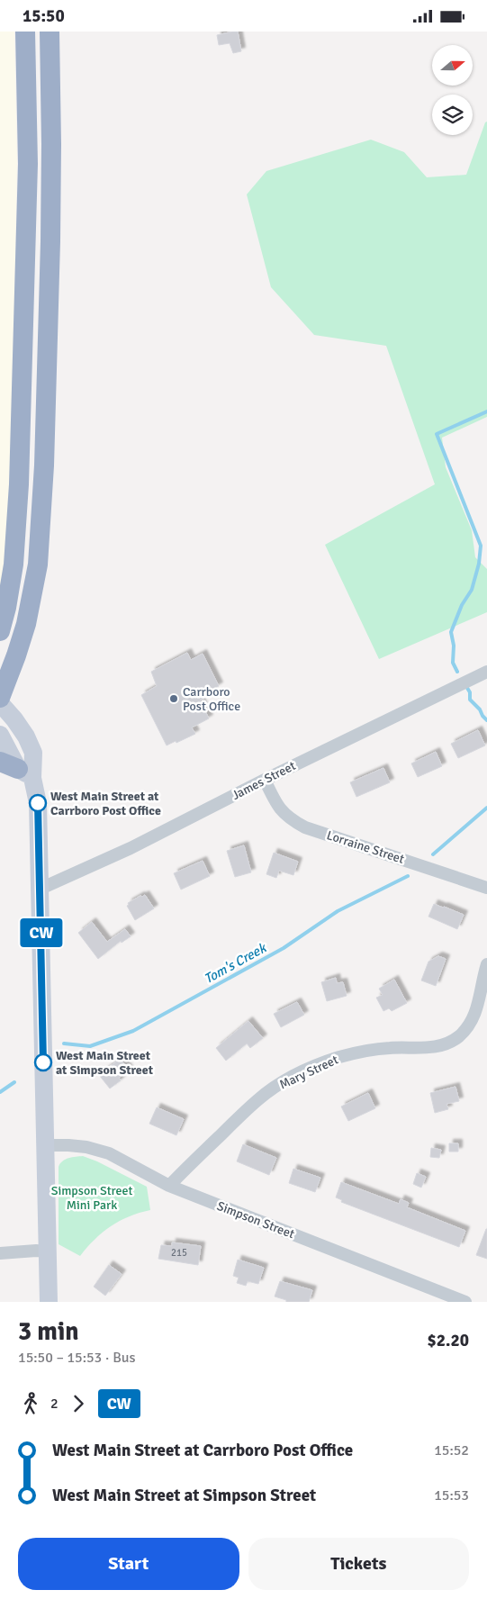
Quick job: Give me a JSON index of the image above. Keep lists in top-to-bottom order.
{
  "streets": {
    "street": [
      "James Street",
      "Lorraine Street",
      "Mary Street",
      "Simpson Street"
    ]
  },
  "crossings": [
    ["James Street", "Lorraine Street"],
    ["Mary Street", "Simpson Street"]
  ],
  "water": ["Tom's Creek"],
  "parks": ["Simpson Street Mini Park"],
  "places": ["Carrboro Post Office", "West Main Street at Carrboro Post Office", "West Main Street at Simpson Street"],
  "lines": ["bus line CW"],
  "house_numbers": ["215"],
  "north": "right",
  "page": {
    "status": "15:50",
    "on_map": "CW",
    "heading": ["3 min", "15:50 – 15:53 · Bus", "$2.20"],
    "legs": ["2", "CW"],
    "list": [
      {
        "name": "West Main Street at Carrboro Post Office",
        "value": "15:52"
      },
      {
        "name": "West Main Street at Simpson Street",
        "value": "15:53"
      }
    ],
    "buttons": ["Start", "Tickets"]
  }
}
